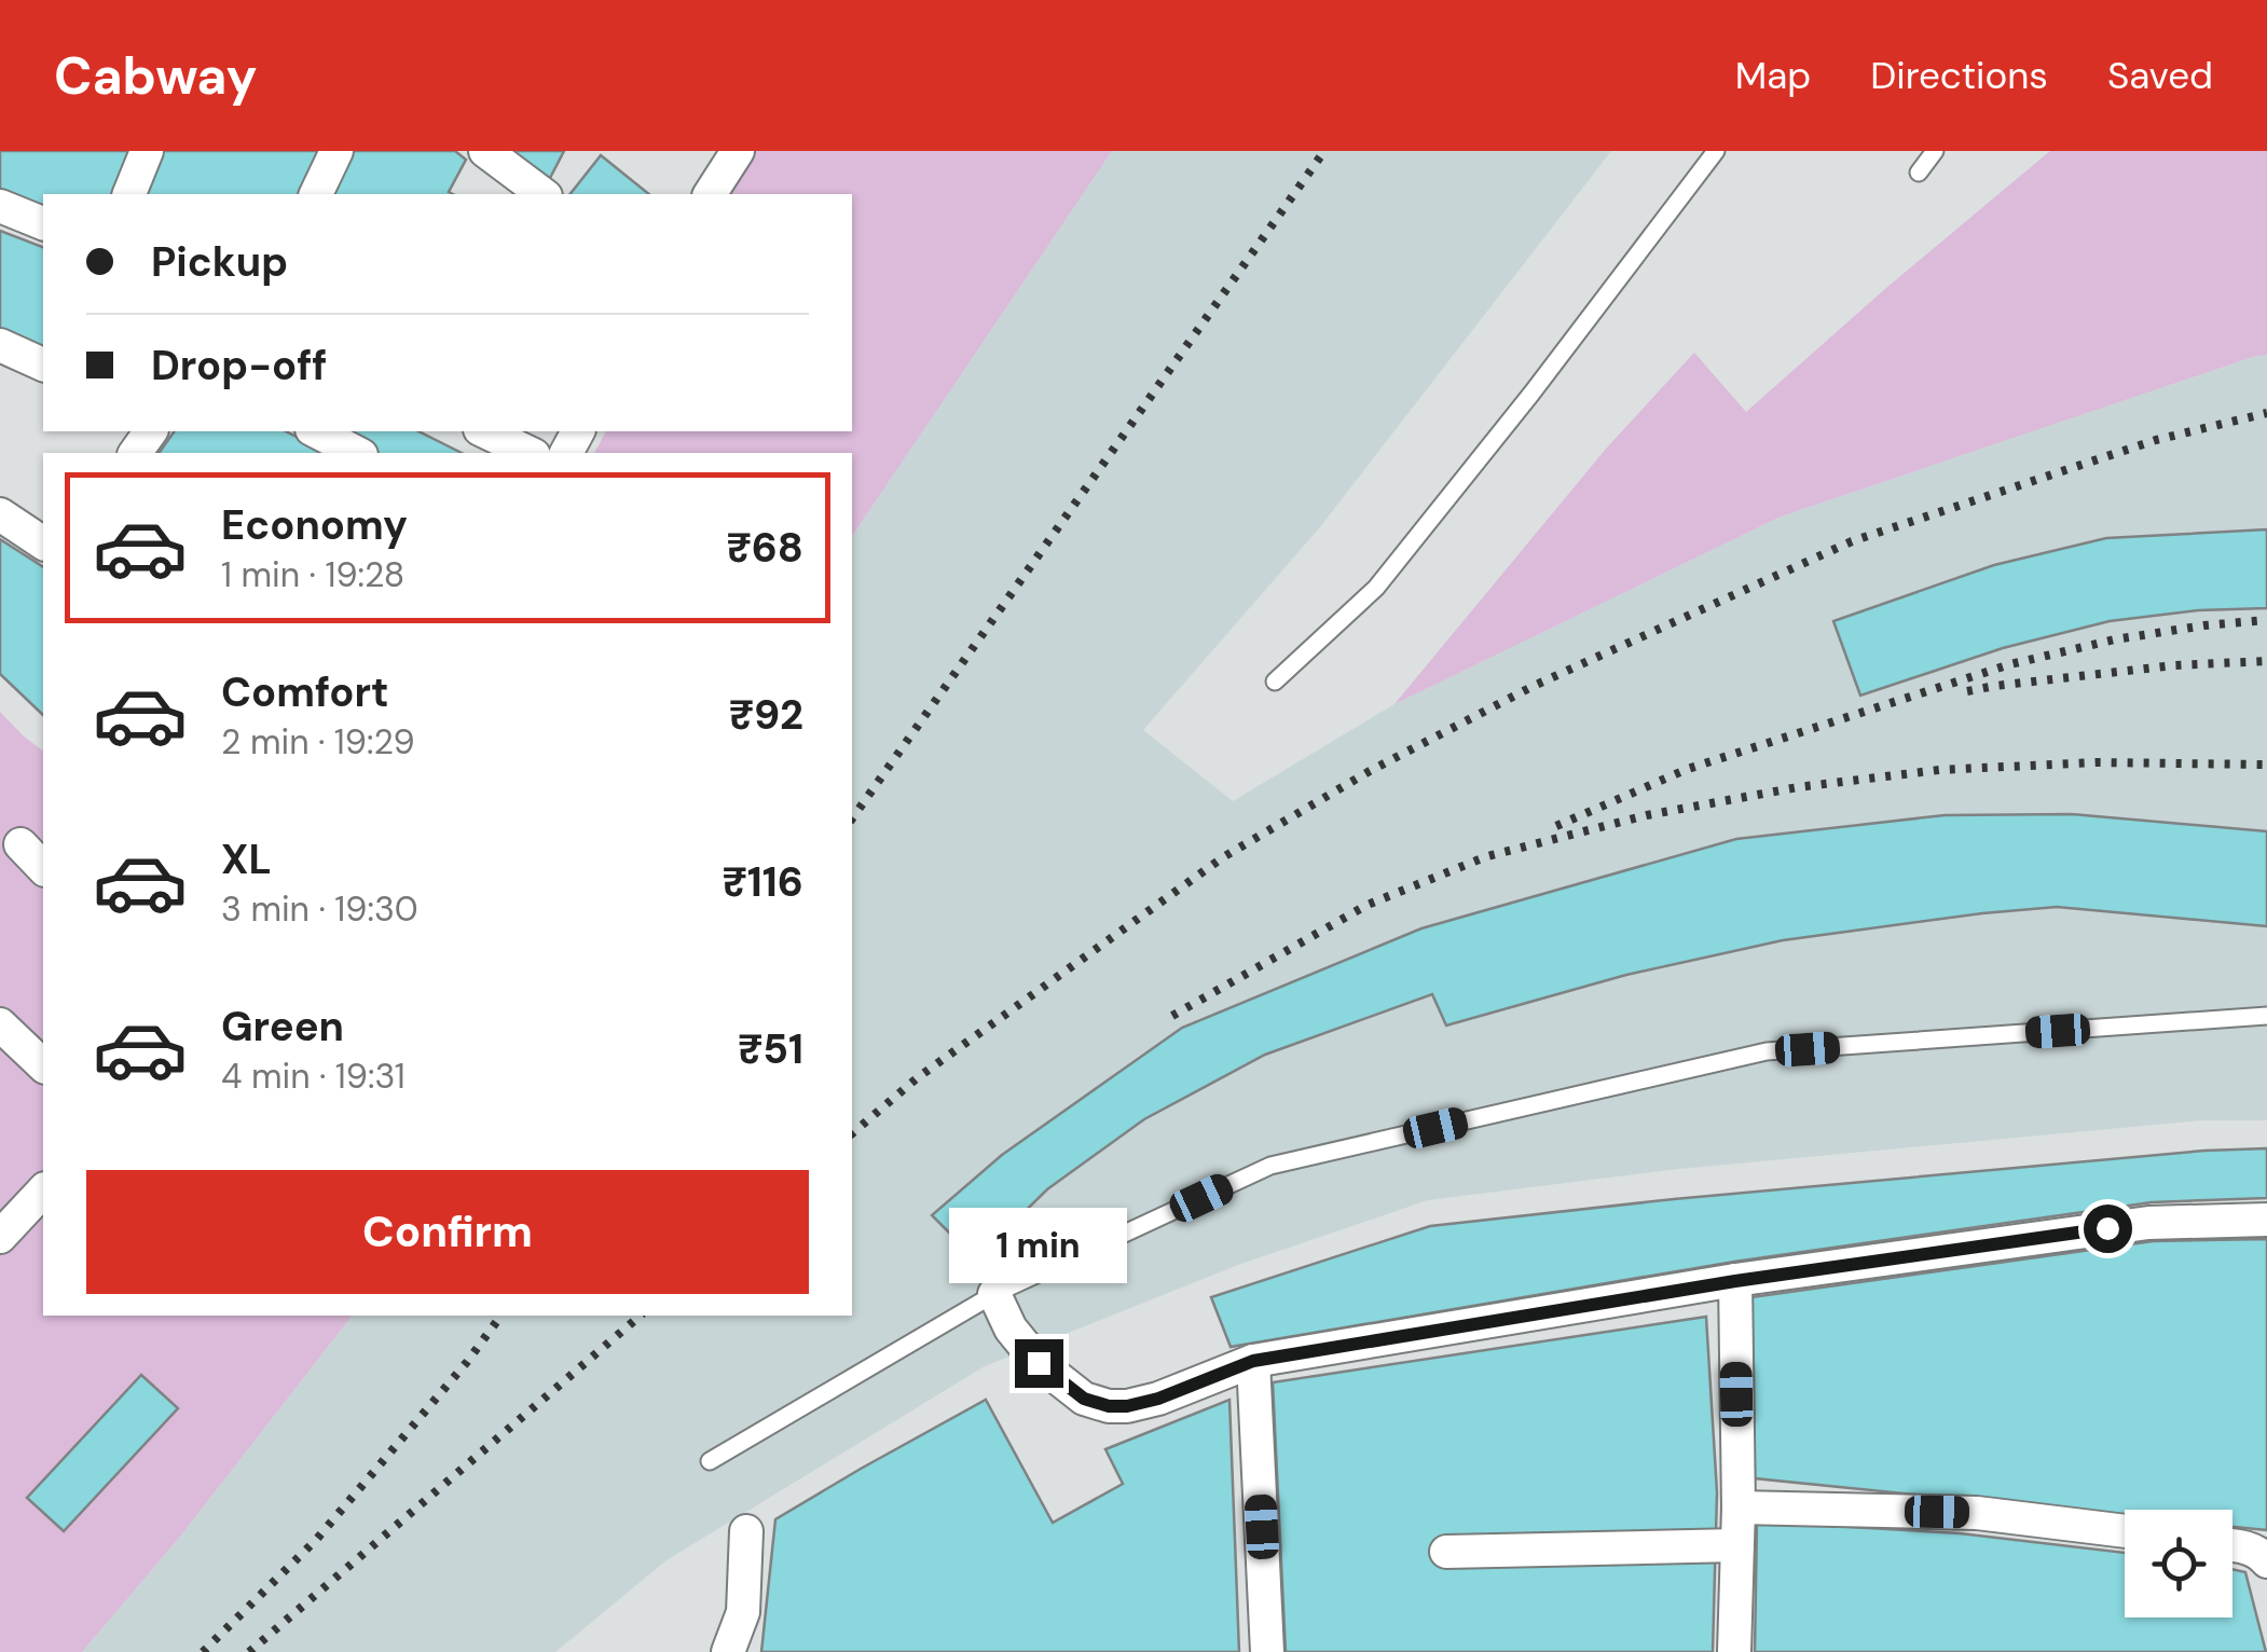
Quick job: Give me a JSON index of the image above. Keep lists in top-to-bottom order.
{
  "page": {
    "header": "Cabway",
    "nav": ["Map", "Directions", "Saved"],
    "banner": ["Pickup", "Drop-off"],
    "list": [
      {
        "name": "Economy",
        "note": "1 min · 19:28",
        "value": "₹68"
      },
      {
        "name": "Comfort",
        "note": "2 min · 19:29",
        "value": "₹92"
      },
      {
        "name": "XL",
        "note": "3 min · 19:30",
        "value": "₹116"
      },
      {
        "name": "Green",
        "note": "4 min · 19:31",
        "value": "₹51"
      }
    ],
    "buttons": "Confirm",
    "bubble": "1 min"
  }
}
